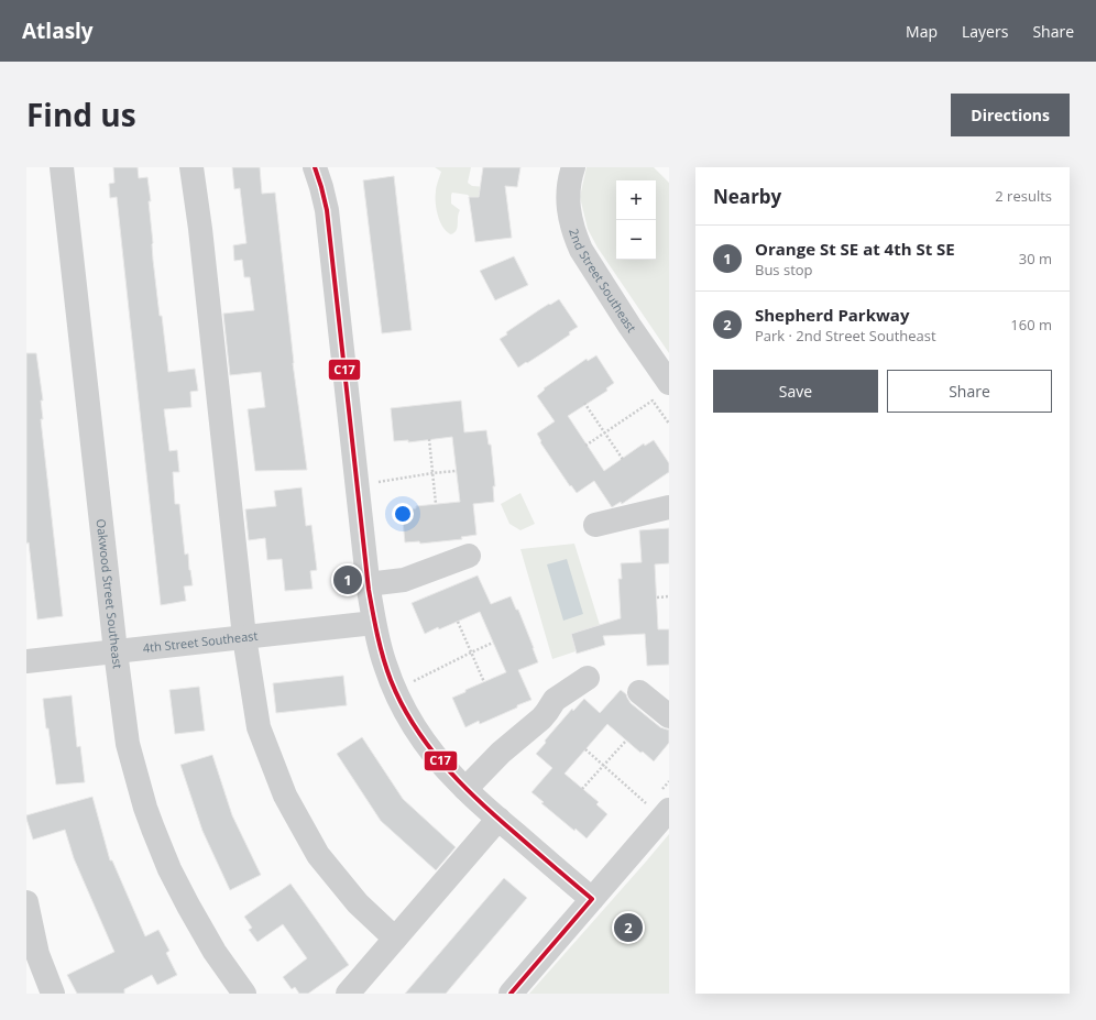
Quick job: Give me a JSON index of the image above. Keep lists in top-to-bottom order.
{
  "streets": {
    "street": ["2nd Street Southeast", "Oakwood Street Southeast", "4th Street Southeast"]
  },
  "crossings": [
    ["Oakwood Street Southeast", "4th Street Southeast"]
  ],
  "lines": ["transit line C17"],
  "page": {
    "header": "Atlasly",
    "nav": ["Map", "Layers", "Share"],
    "title": "Find us",
    "buttons": [
      "Directions",
      ["Save", "Share"]
    ],
    "heading": ["Nearby", "2 results"],
    "map_buttons": ["+", "−"],
    "list": [
      {
        "mark": "1",
        "name": "Orange St SE at 4th St SE",
        "note": "Bus stop",
        "value": "30 m"
      },
      {
        "mark": "2",
        "name": "Shepherd Parkway",
        "note": "Park · 2nd Street Southeast",
        "value": "160 m"
      }
    ],
    "pins": ["1", "2"]
  }
}
